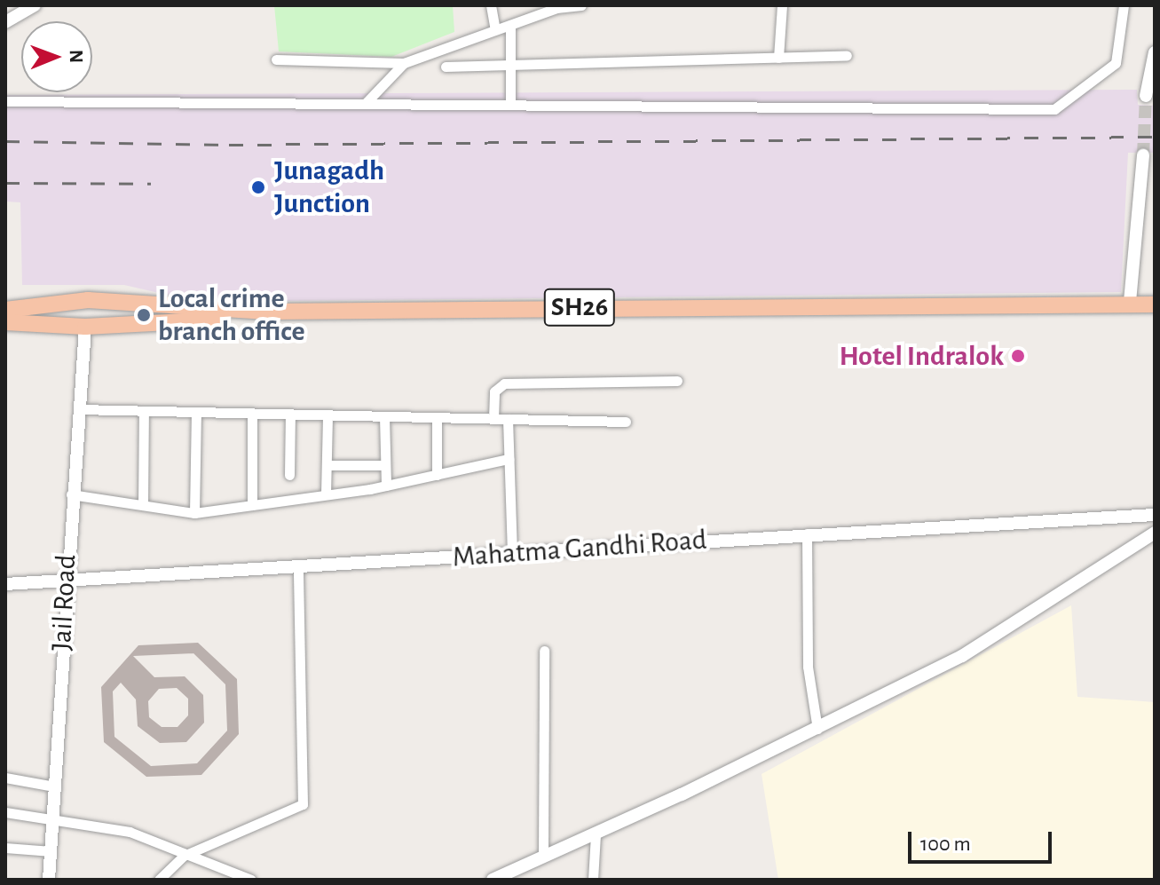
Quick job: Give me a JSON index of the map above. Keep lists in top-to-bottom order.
{
  "streets": {
    "main road": ["SH26"],
    "street": ["Mahatma Gandhi Road", "Jail Road"]
  },
  "crossings": [
    ["SH26", "Jail Road"],
    ["Mahatma Gandhi Road", "Jail Road"]
  ],
  "places": ["Junagadh Junction", "Local crime branch office", "Hotel Indralok"],
  "scale_bar": "100 m",
  "north": "right"
}
